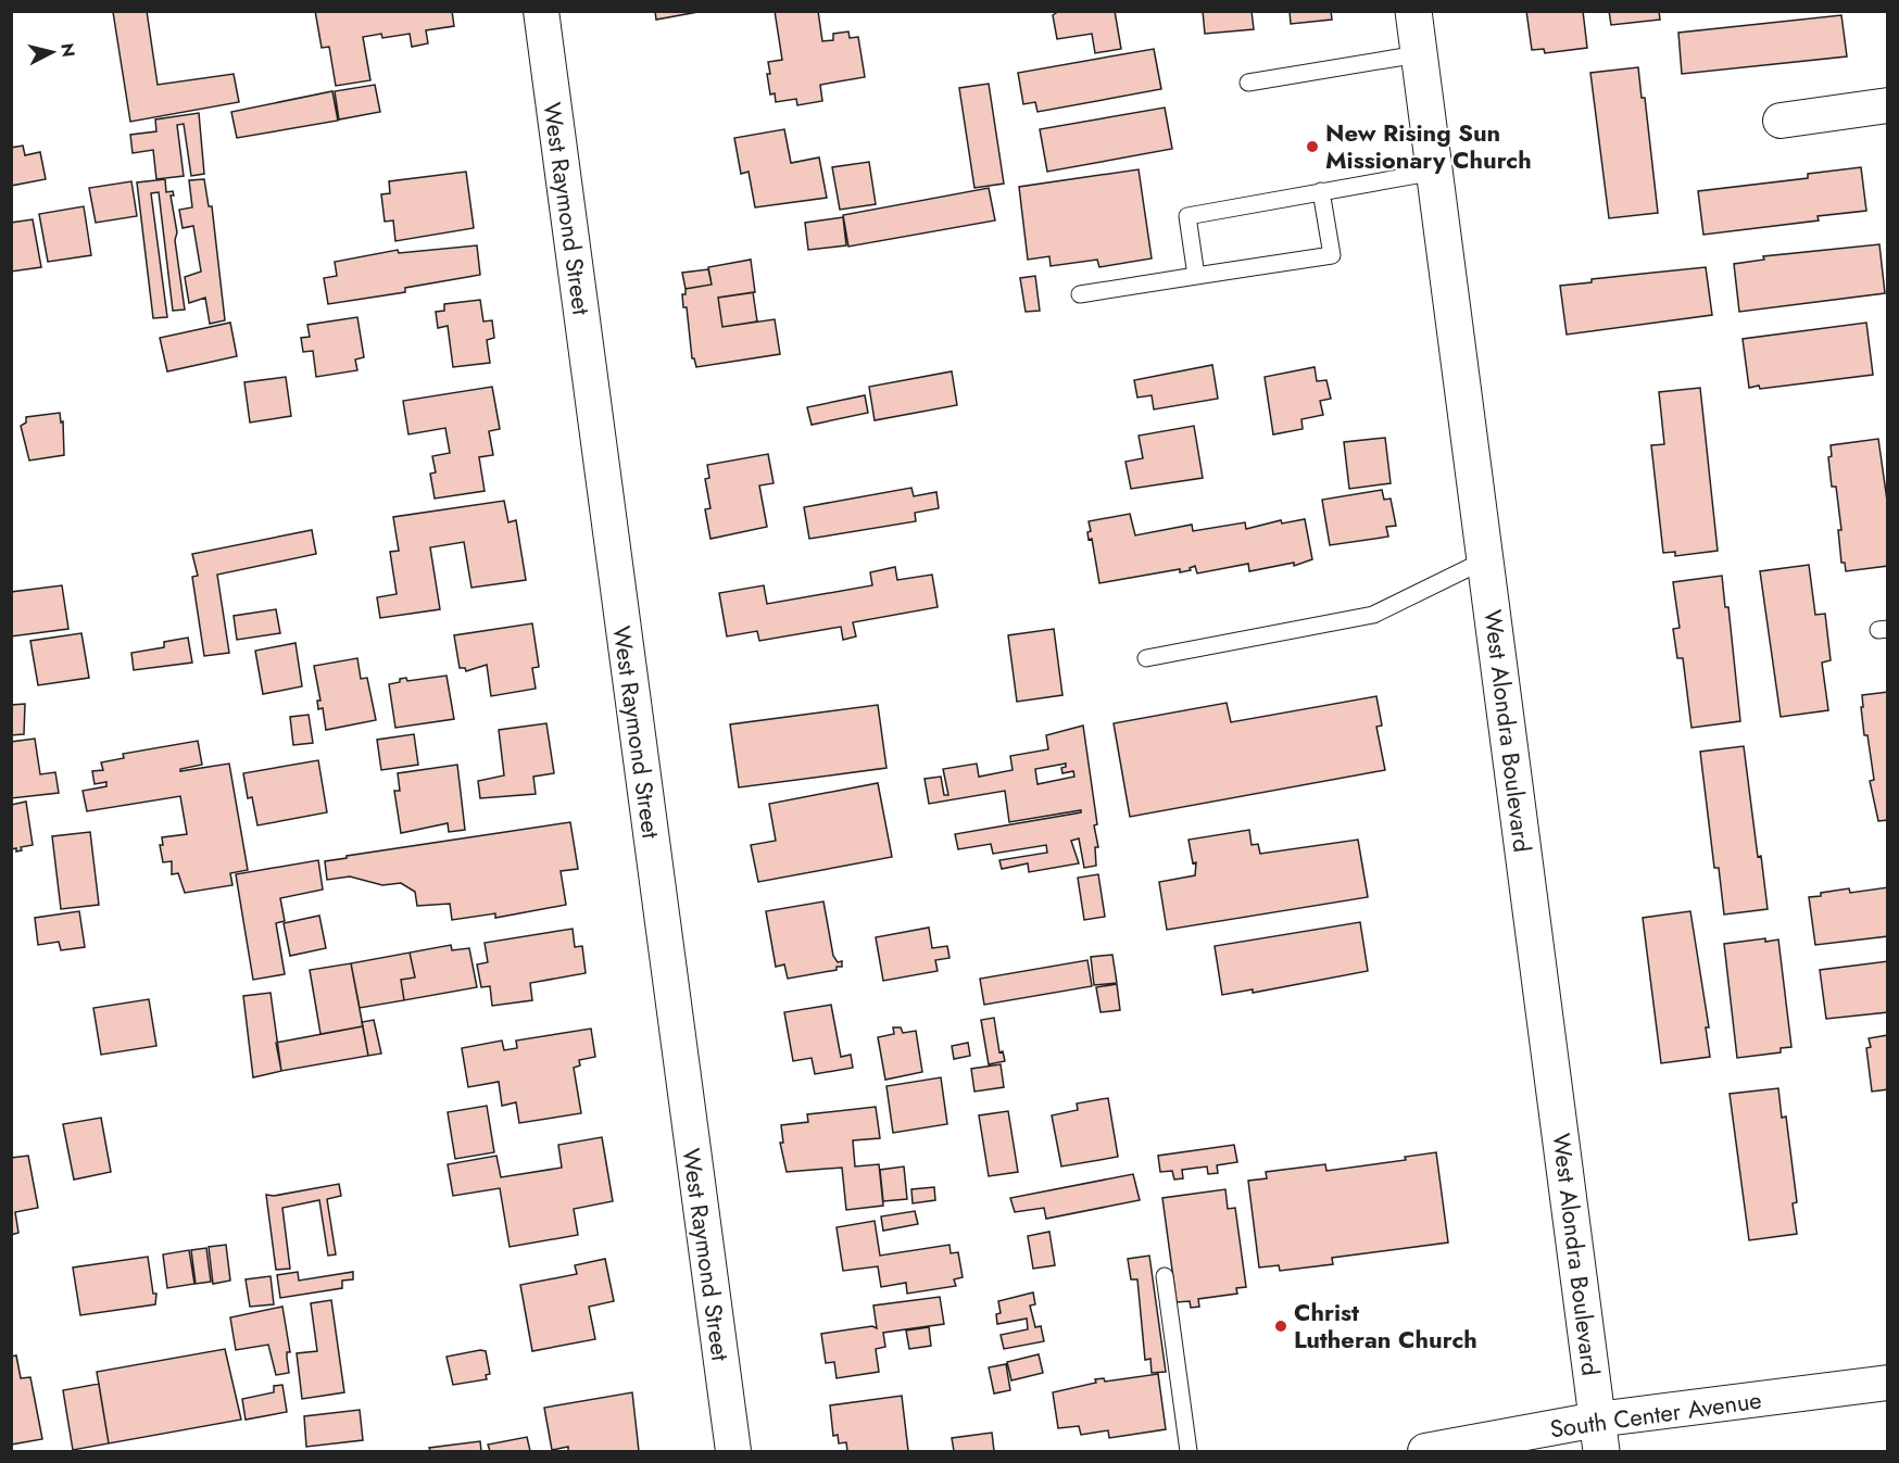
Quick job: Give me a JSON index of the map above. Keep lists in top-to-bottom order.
{
  "streets": {
    "main road": ["West Alondra Boulevard"],
    "street": ["West Raymond Street", "South Center Avenue"]
  },
  "crossings": [
    ["West Alondra Boulevard", "South Center Avenue"]
  ],
  "places": ["New Rising Sun Missionary Church", "Christ Lutheran Church"],
  "north": "right"
}
